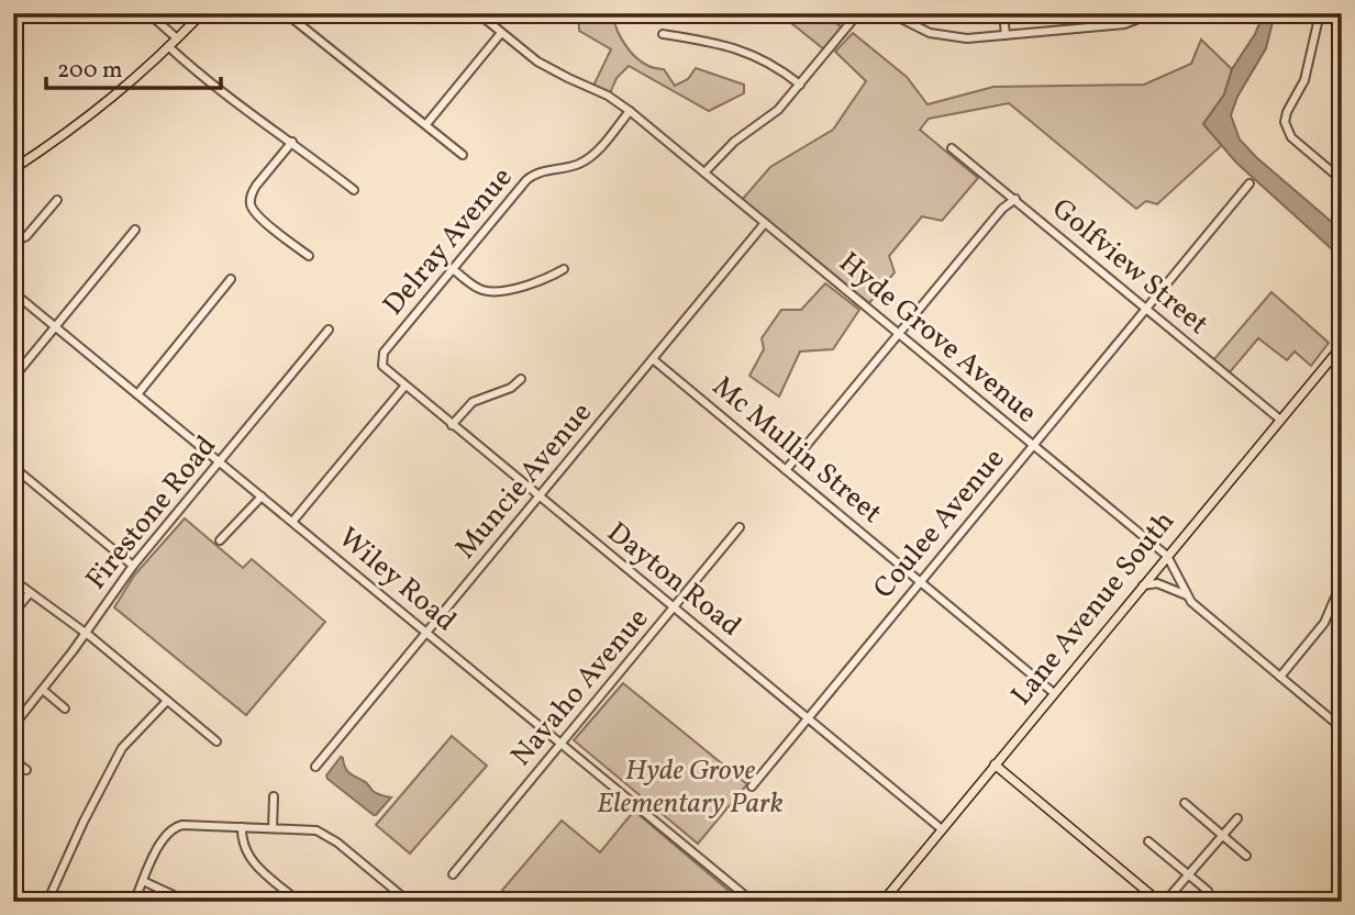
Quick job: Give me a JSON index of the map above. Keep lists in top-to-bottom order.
{
  "streets": {
    "main road": ["Lane Avenue South"],
    "street": [
      "Delray Avenue",
      "Golfview Street",
      "Hyde Grove Avenue",
      "Mc Mullin Street",
      "Muncie Avenue",
      "Firestone Road",
      "Coulee Avenue",
      "Wiley Road",
      "Dayton Road",
      "Navaho Avenue"
    ]
  },
  "crossings": [
    ["Delray Avenue", "Hyde Grove Avenue"],
    ["Delray Avenue", "Dayton Road"],
    ["Golfview Street", "Coulee Avenue"],
    ["Golfview Street", "Lane Avenue South"],
    ["Hyde Grove Avenue", "Muncie Avenue"],
    ["Hyde Grove Avenue", "Coulee Avenue"],
    ["Hyde Grove Avenue", "Lane Avenue South"],
    ["Mc Mullin Street", "Muncie Avenue"],
    ["Mc Mullin Street", "Coulee Avenue"],
    ["Mc Mullin Street", "Lane Avenue South"],
    ["Muncie Avenue", "Wiley Road"],
    ["Muncie Avenue", "Dayton Road"],
    ["Firestone Road", "Wiley Road"],
    ["Coulee Avenue", "Dayton Road"],
    ["Wiley Road", "Navaho Avenue"],
    ["Dayton Road", "Lane Avenue South"],
    ["Dayton Road", "Navaho Avenue"]
  ],
  "parks": ["Hyde Grove Elementary Park"],
  "scale_bar": "200 m"
}
